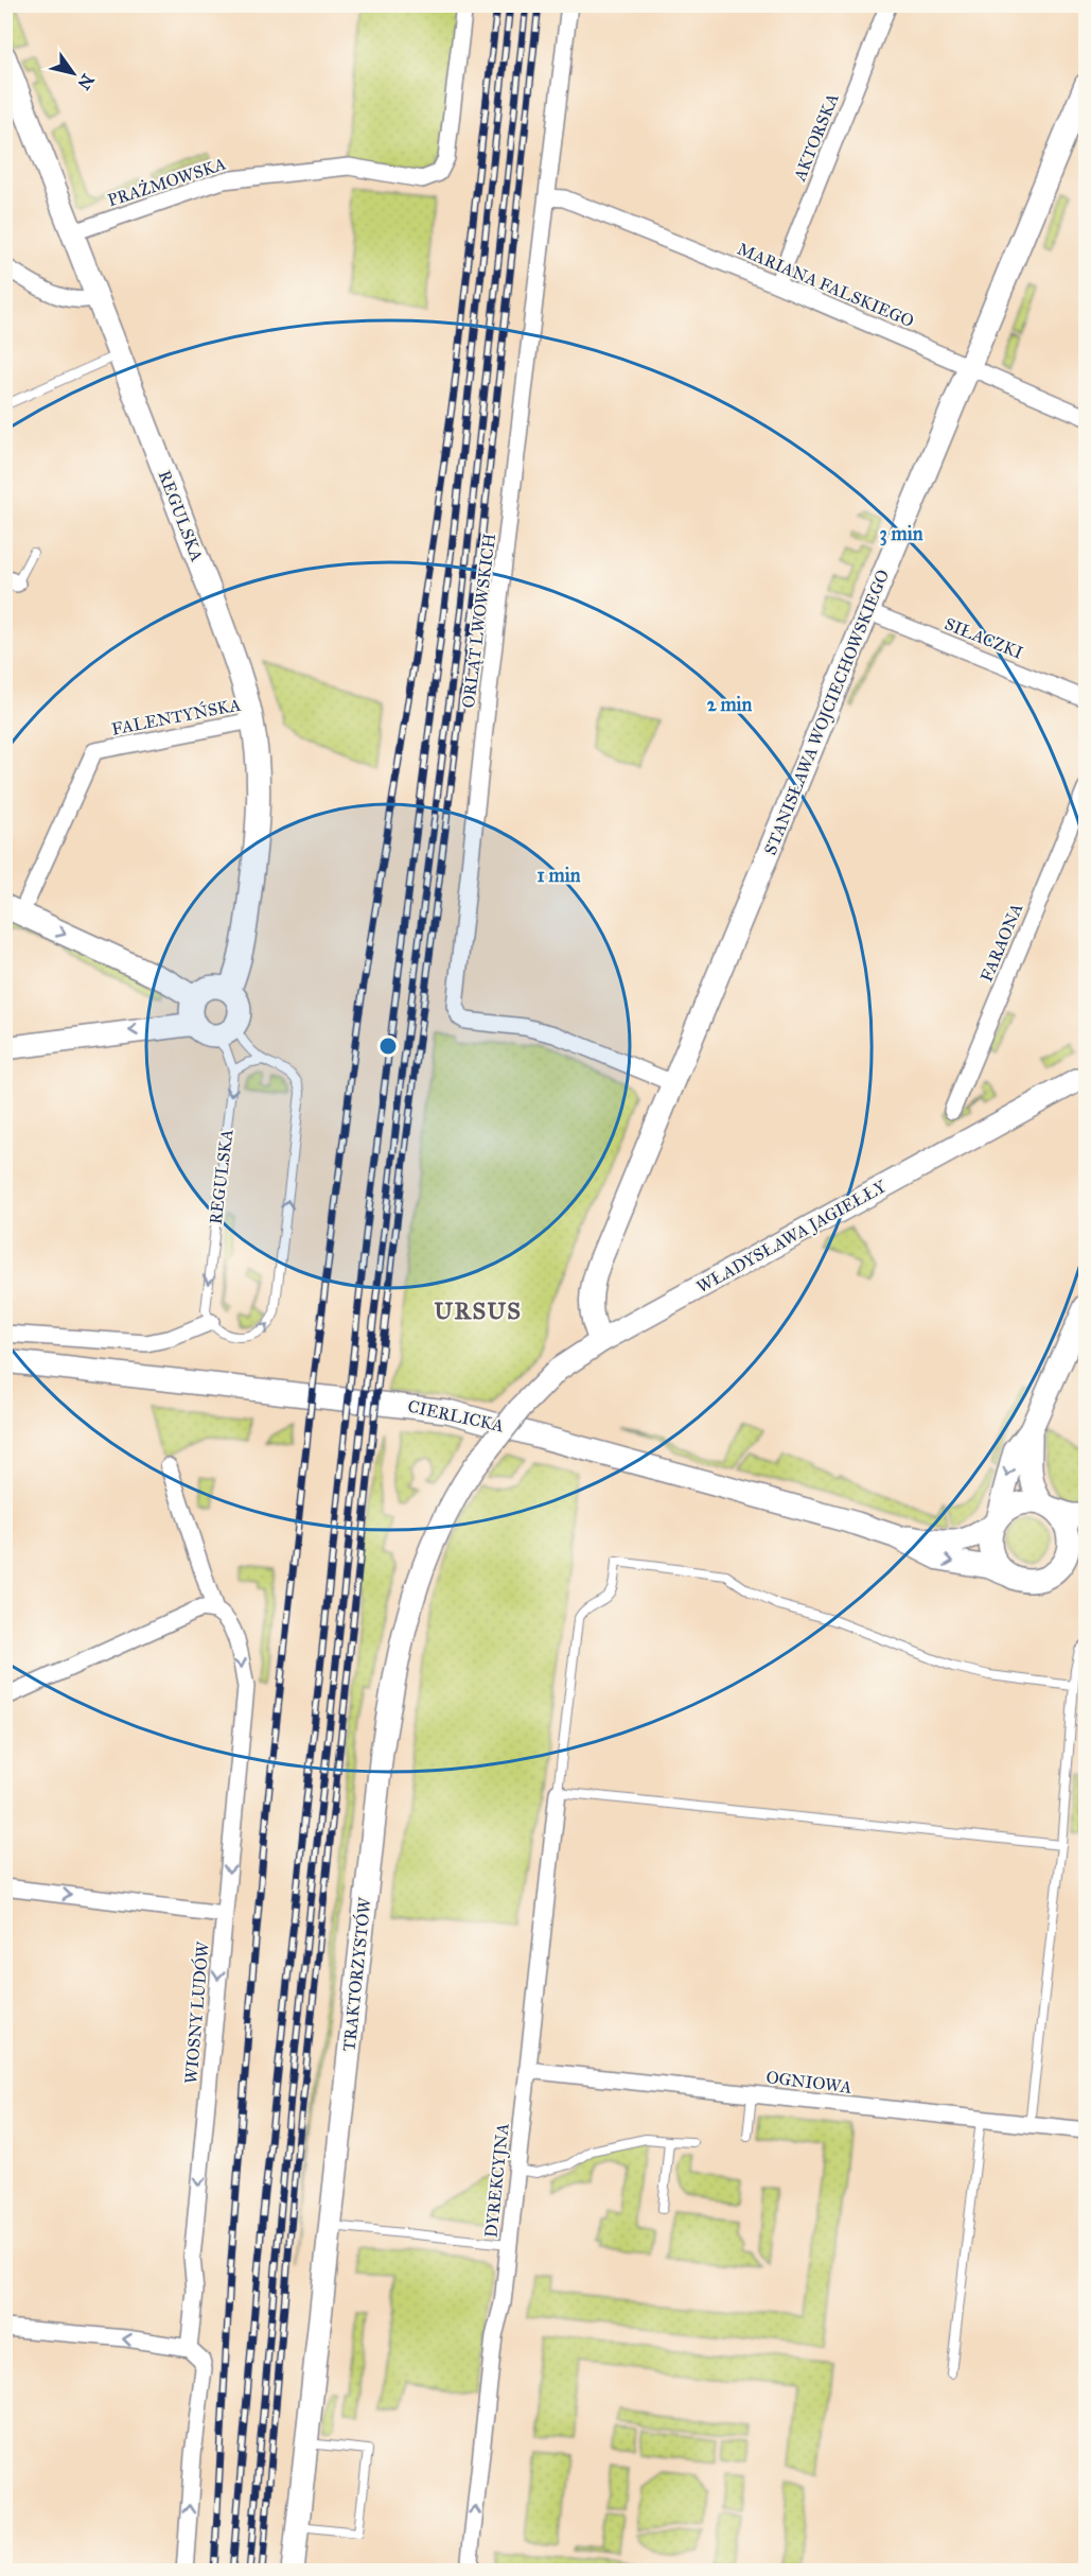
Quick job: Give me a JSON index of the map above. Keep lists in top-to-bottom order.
{
  "streets": {
    "street": [
      "AKTORSKA",
      "PRAŻMOWSKA",
      "MARIANA FALSKIEGO",
      "REGULSKA",
      "ORLĄT LWOWSKICH",
      "SIŁACZKI",
      "STANISŁAWA WOJCIECHOWSKIEGO",
      "FALENTYŃSKA",
      "FARAONA",
      "WŁADYSŁAWA JAGIEŁŁY",
      "CIERLICKA",
      "TRAKTORZYSTÓW",
      "WIOSNY LUDÓW",
      "OGNIOWA",
      "DYREKCYJNA"
    ]
  },
  "crossings": [
    ["AKTORSKA", "MARIANA FALSKIEGO"],
    ["PRAŻMOWSKA", "REGULSKA"],
    ["MARIANA FALSKIEGO", "ORLĄT LWOWSKICH"],
    ["MARIANA FALSKIEGO", "STANISŁAWA WOJCIECHOWSKIEGO"],
    ["REGULSKA", "FALENTYŃSKA"],
    ["ORLĄT LWOWSKICH", "STANISŁAWA WOJCIECHOWSKIEGO"],
    ["SIŁACZKI", "STANISŁAWA WOJCIECHOWSKIEGO"],
    ["STANISŁAWA WOJCIECHOWSKIEGO", "WŁADYSŁAWA JAGIEŁŁY"],
    ["WŁADYSŁAWA JAGIEŁŁY", "TRAKTORZYSTÓW"],
    ["OGNIOWA", "DYREKCYJNA"]
  ],
  "one_way": ["WIOSNY LUDÓW", "DYREKCYJNA"],
  "districts": ["URSUS"],
  "north": "bottom right",
  "rings": ["3 min", "2 min", "1 min"]
}
